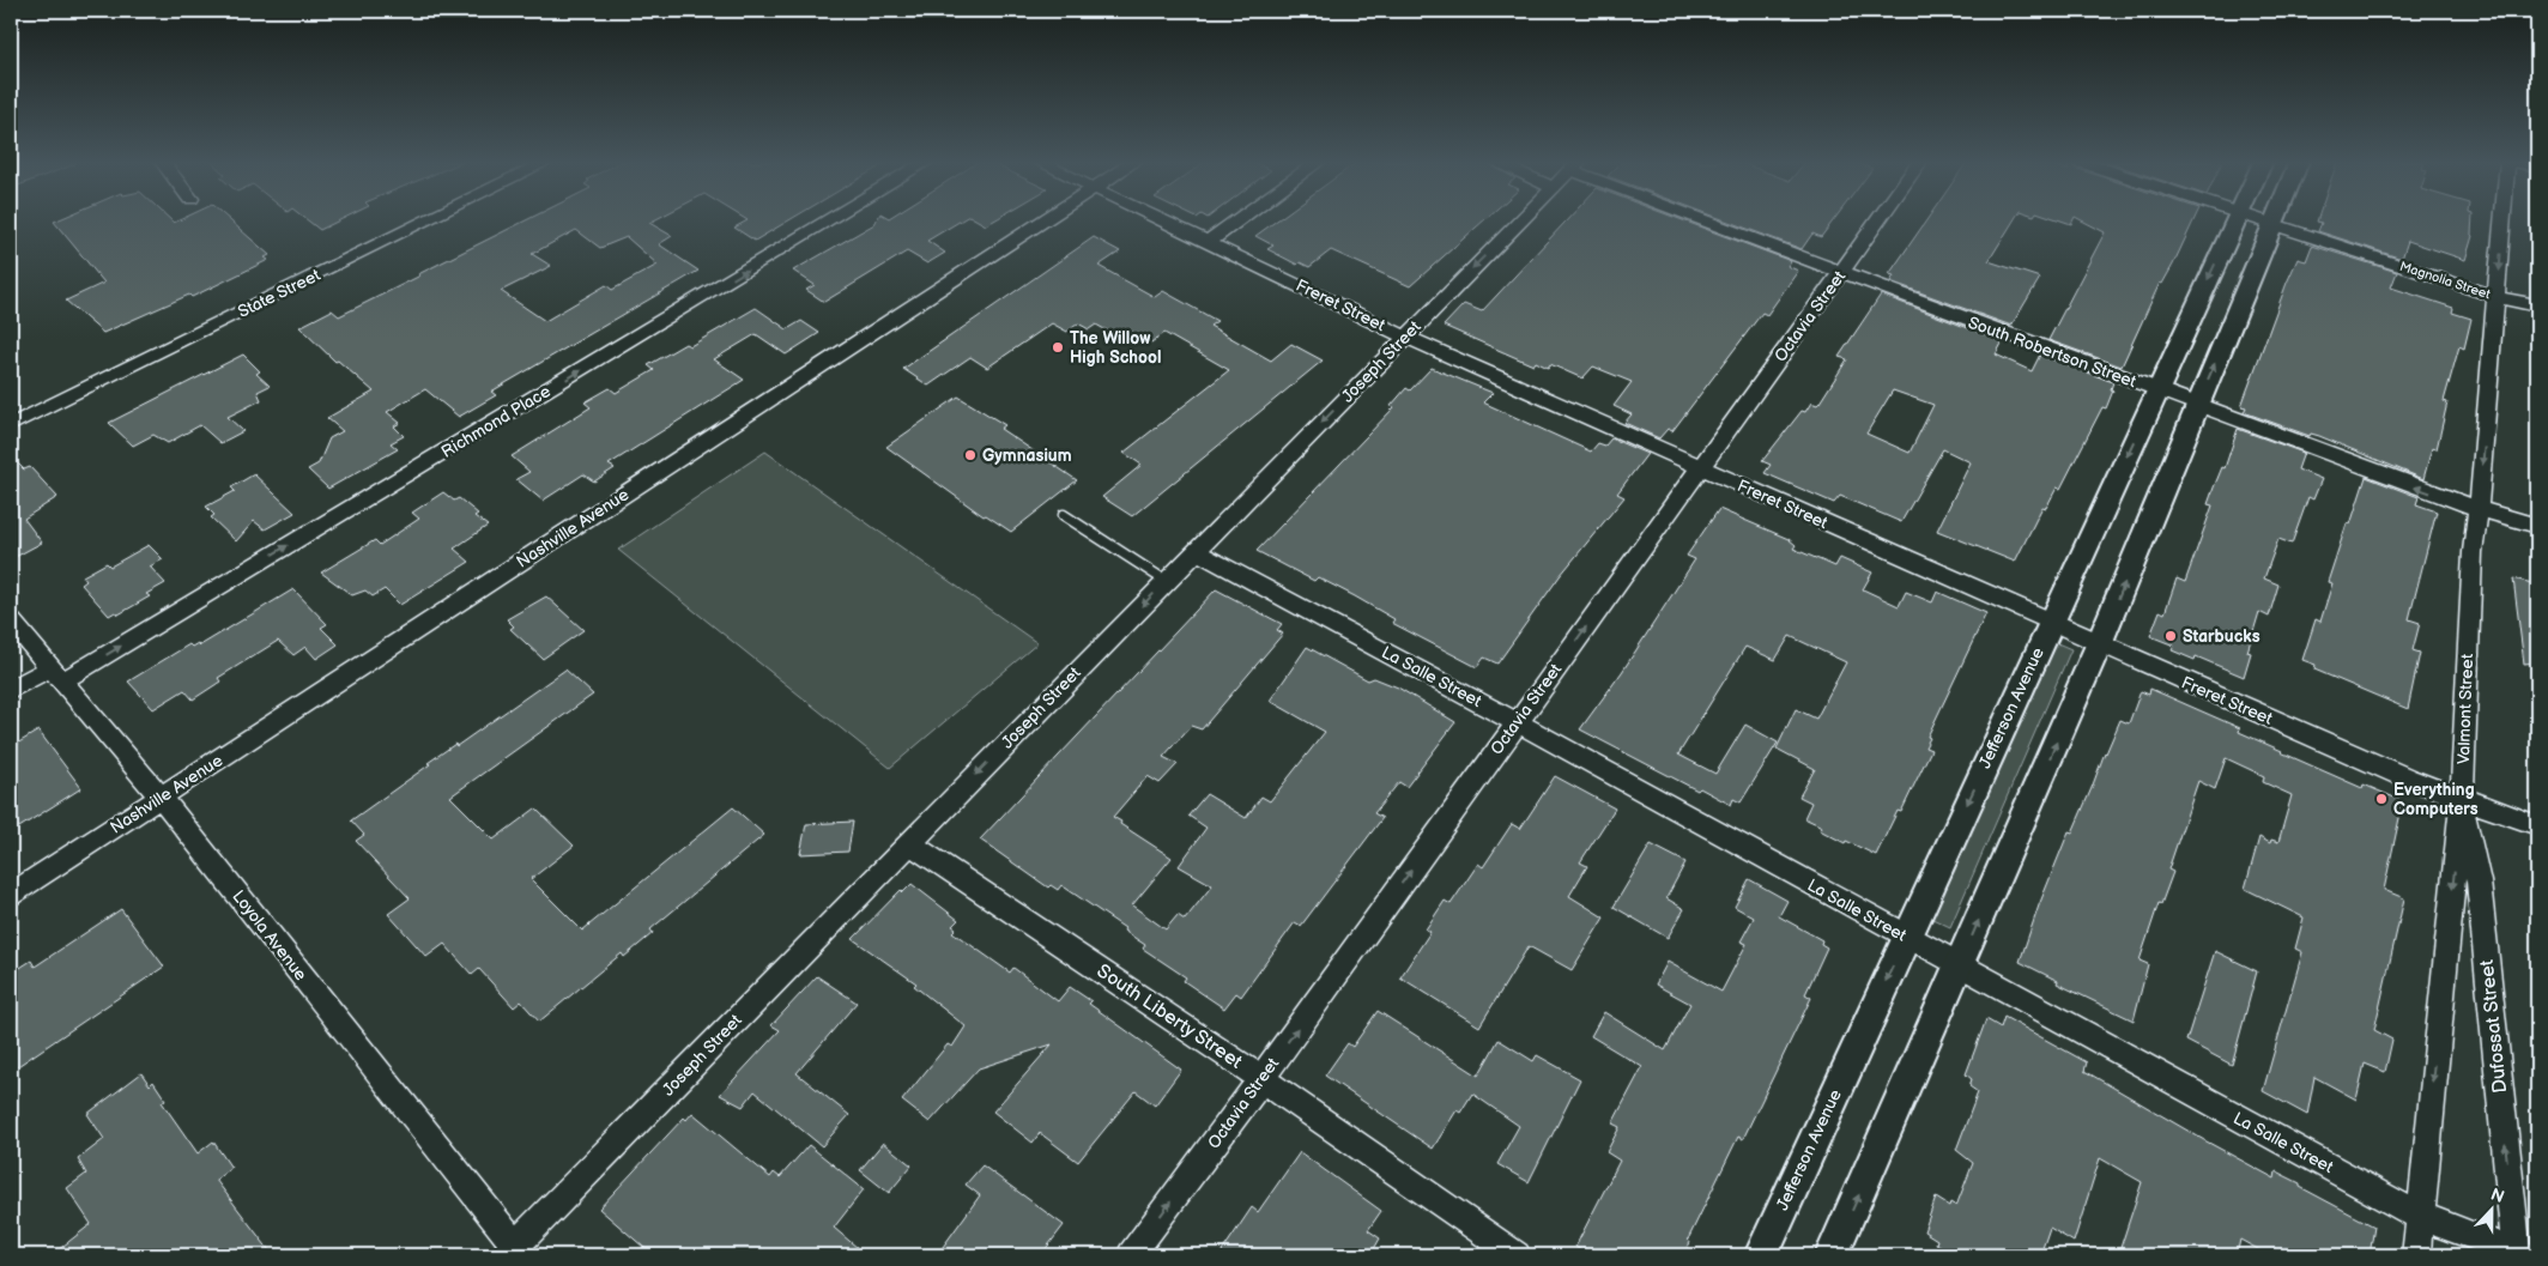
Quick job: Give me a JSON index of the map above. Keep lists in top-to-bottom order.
{
  "streets": {
    "street": [
      "Magnolia Street",
      "State Street",
      "Freret Street",
      "Octavia Street",
      "South Robertson Street",
      "Joseph Street",
      "Richmond Place",
      "Nashville Avenue",
      "La Salle Street",
      "Jefferson Avenue",
      "Valmont Street",
      "Loyola Avenue",
      "South Liberty Street",
      "Dufossat Street"
    ]
  },
  "crossings": [
    ["Magnolia Street", "Valmont Street"],
    ["Freret Street", "Octavia Street"],
    ["Freret Street", "Joseph Street"],
    ["Freret Street", "Jefferson Avenue"],
    ["Freret Street", "Valmont Street"],
    ["Freret Street", "Dufossat Street"],
    ["Octavia Street", "South Robertson Street"],
    ["Octavia Street", "La Salle Street"],
    ["Octavia Street", "South Liberty Street"],
    ["South Robertson Street", "Jefferson Avenue"],
    ["South Robertson Street", "Valmont Street"],
    ["Joseph Street", "La Salle Street"],
    ["Joseph Street", "Loyola Avenue"],
    ["Joseph Street", "South Liberty Street"],
    ["Richmond Place", "Loyola Avenue"],
    ["Nashville Avenue", "Loyola Avenue"],
    ["La Salle Street", "Jefferson Avenue"],
    ["La Salle Street", "Valmont Street"],
    ["La Salle Street", "Dufossat Street"],
    ["Valmont Street", "Dufossat Street"]
  ],
  "one_way": [
    "Octavia Street",
    "Joseph Street",
    "Richmond Place",
    "Valmont Street",
    "Dufossat Street"
  ],
  "places": [
    "The Willow High School",
    "Gymnasium",
    "Starbucks",
    "Everything Computers"
  ],
  "north": "top"
}
